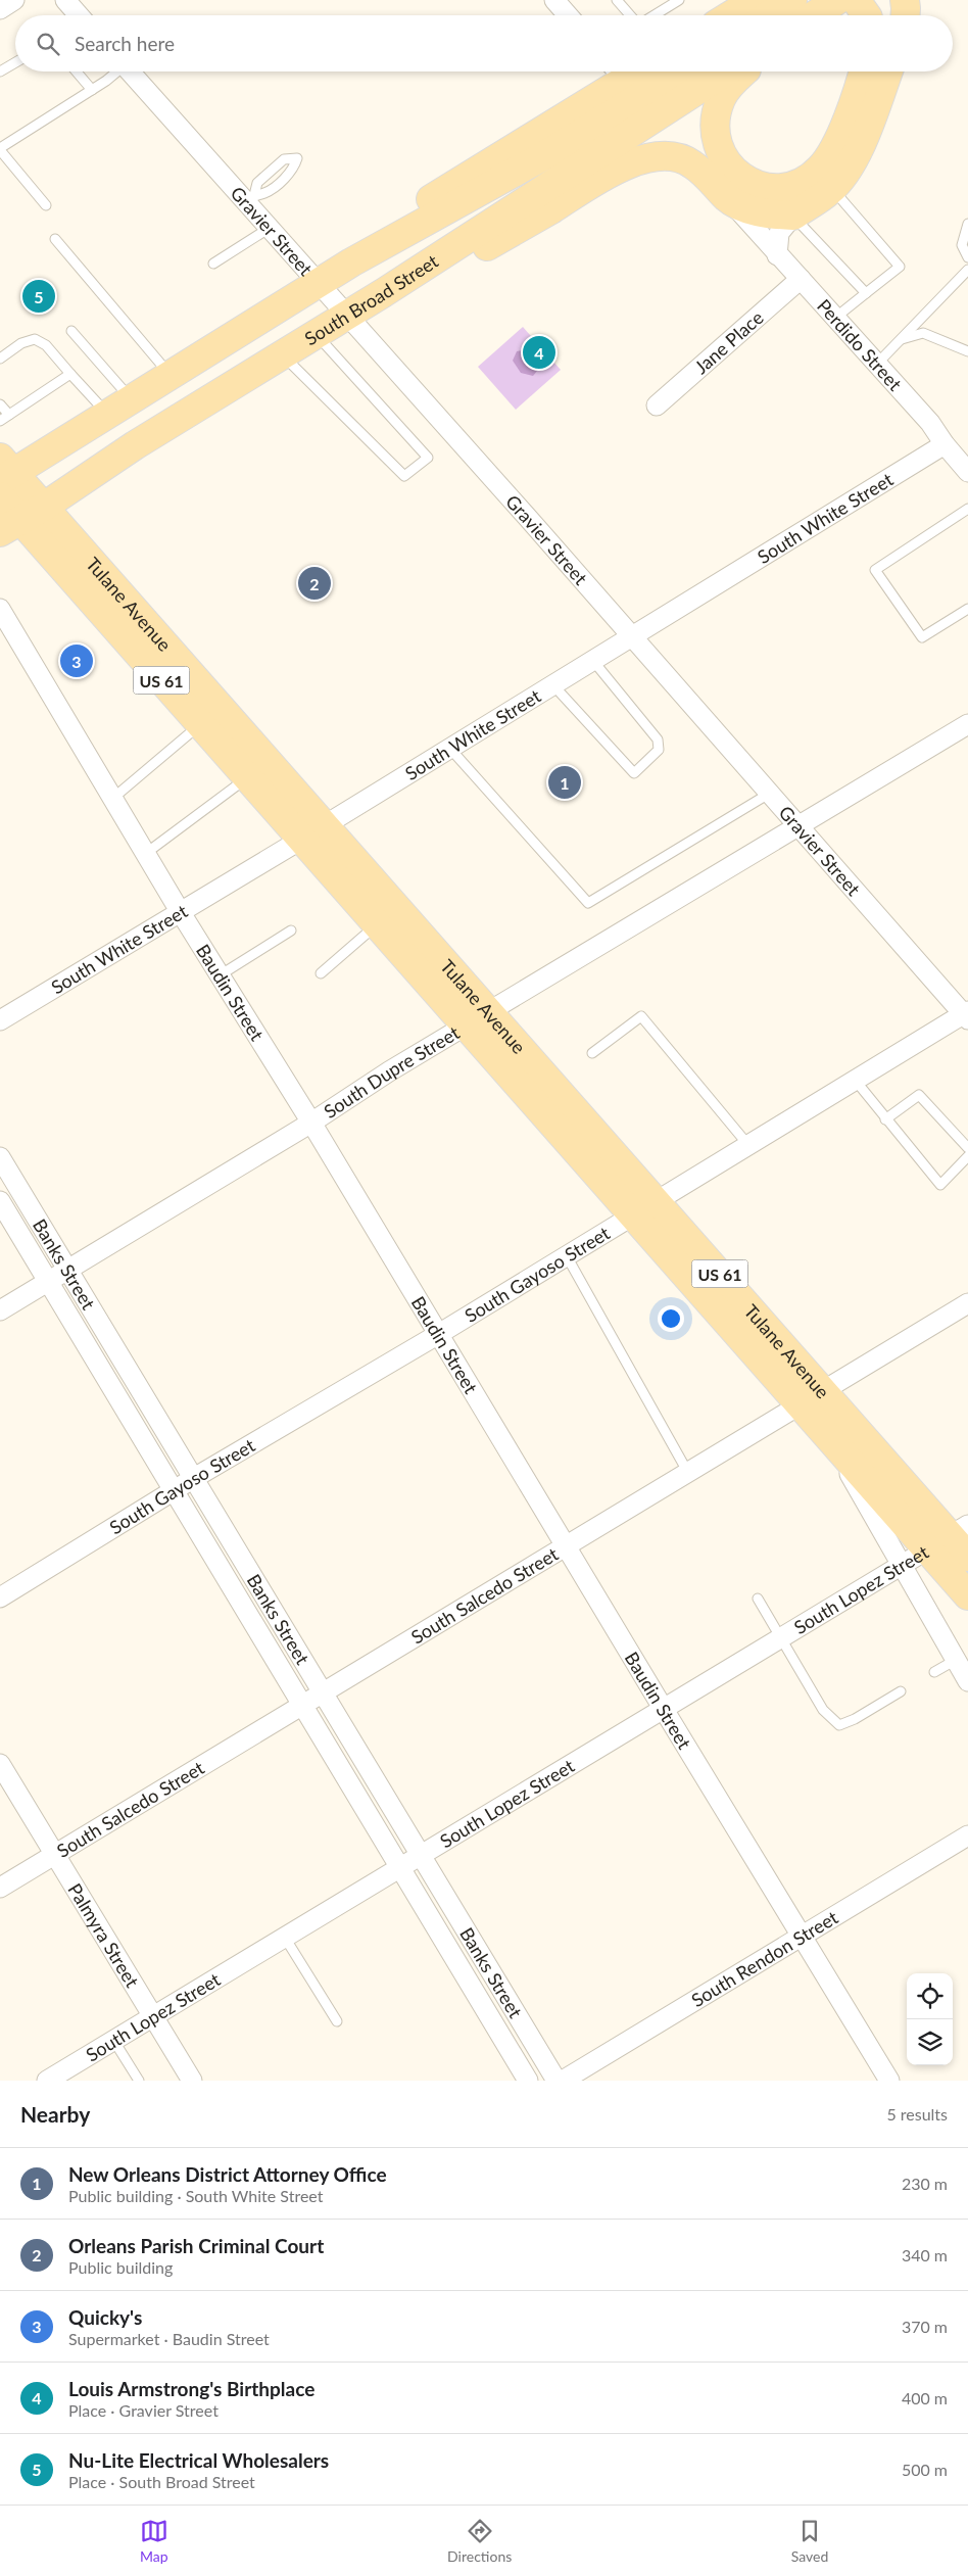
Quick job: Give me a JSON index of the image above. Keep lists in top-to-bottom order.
{
  "streets": {
    "main road": ["South Broad Street", "Tulane Avenue", "US 61"],
    "street": [
      "Gravier Street",
      "Jane Place",
      "Perdido Street",
      "South White Street",
      "Baudin Street",
      "South Dupre Street",
      "Banks Street",
      "South Gayoso Street",
      "South Lopez Street",
      "South Salcedo Street",
      "Palmyra Street",
      "South Rendon Street"
    ]
  },
  "crossings": [
    ["Gravier Street", "South Broad Street"],
    ["Gravier Street", "South White Street"],
    ["Gravier Street", "South Dupre Street"],
    ["Gravier Street", "South Gayoso Street"],
    ["South Broad Street", "Tulane Avenue"],
    ["Jane Place", "Perdido Street"],
    ["Perdido Street", "South White Street"],
    ["South White Street", "Tulane Avenue"],
    ["South White Street", "Baudin Street"],
    ["Tulane Avenue", "South Dupre Street"],
    ["Tulane Avenue", "South Gayoso Street"],
    ["Tulane Avenue", "South Lopez Street"],
    ["Tulane Avenue", "South Salcedo Street"],
    ["Baudin Street", "South Dupre Street"],
    ["Baudin Street", "South Gayoso Street"],
    ["Baudin Street", "South Lopez Street"],
    ["Baudin Street", "South Salcedo Street"],
    ["Baudin Street", "South Rendon Street"],
    ["South Dupre Street", "Banks Street"],
    ["Banks Street", "South Gayoso Street"],
    ["Banks Street", "South Lopez Street"],
    ["Banks Street", "South Salcedo Street"],
    ["South Lopez Street", "Palmyra Street"],
    ["South Salcedo Street", "Palmyra Street"]
  ],
  "page": {
    "search": "Search here",
    "pins": [
      "5",
      "4",
      "2",
      "3",
      "1"
    ],
    "heading": ["Nearby", "5 results"],
    "list": [
      {
        "mark": "1",
        "name": "New Orleans District Attorney Office",
        "note": "Public building · South White Street",
        "value": "230 m"
      },
      {
        "mark": "2",
        "name": "Orleans Parish Criminal Court",
        "note": "Public building",
        "value": "340 m"
      },
      {
        "mark": "3",
        "name": "Quicky's",
        "note": "Supermarket · Baudin Street",
        "value": "370 m"
      },
      {
        "mark": "4",
        "name": "Louis Armstrong's Birthplace",
        "note": "Place · Gravier Street",
        "value": "400 m"
      },
      {
        "mark": "5",
        "name": "Nu-Lite Electrical Wholesalers",
        "note": "Place · South Broad Street",
        "value": "500 m"
      }
    ],
    "nav": ["Map", "Directions", "Saved"]
  }
}
